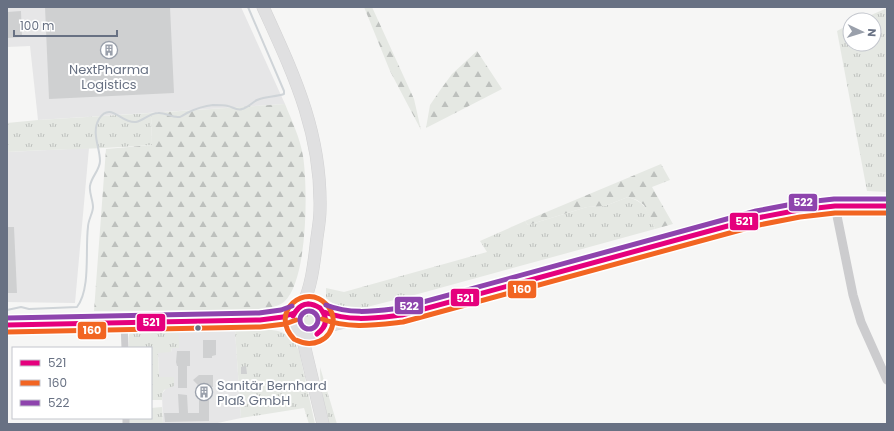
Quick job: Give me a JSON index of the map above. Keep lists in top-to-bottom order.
{
  "places": {
    "building": ["NextPharma Logistics", "Sanitär Bernhard Plaß GmbH"]
  },
  "lines": ["transit line 522", "transit line 521", "transit line 160"],
  "legend": ["521", "160", "522"],
  "scale_bar": "100 m",
  "north": "right"
}
